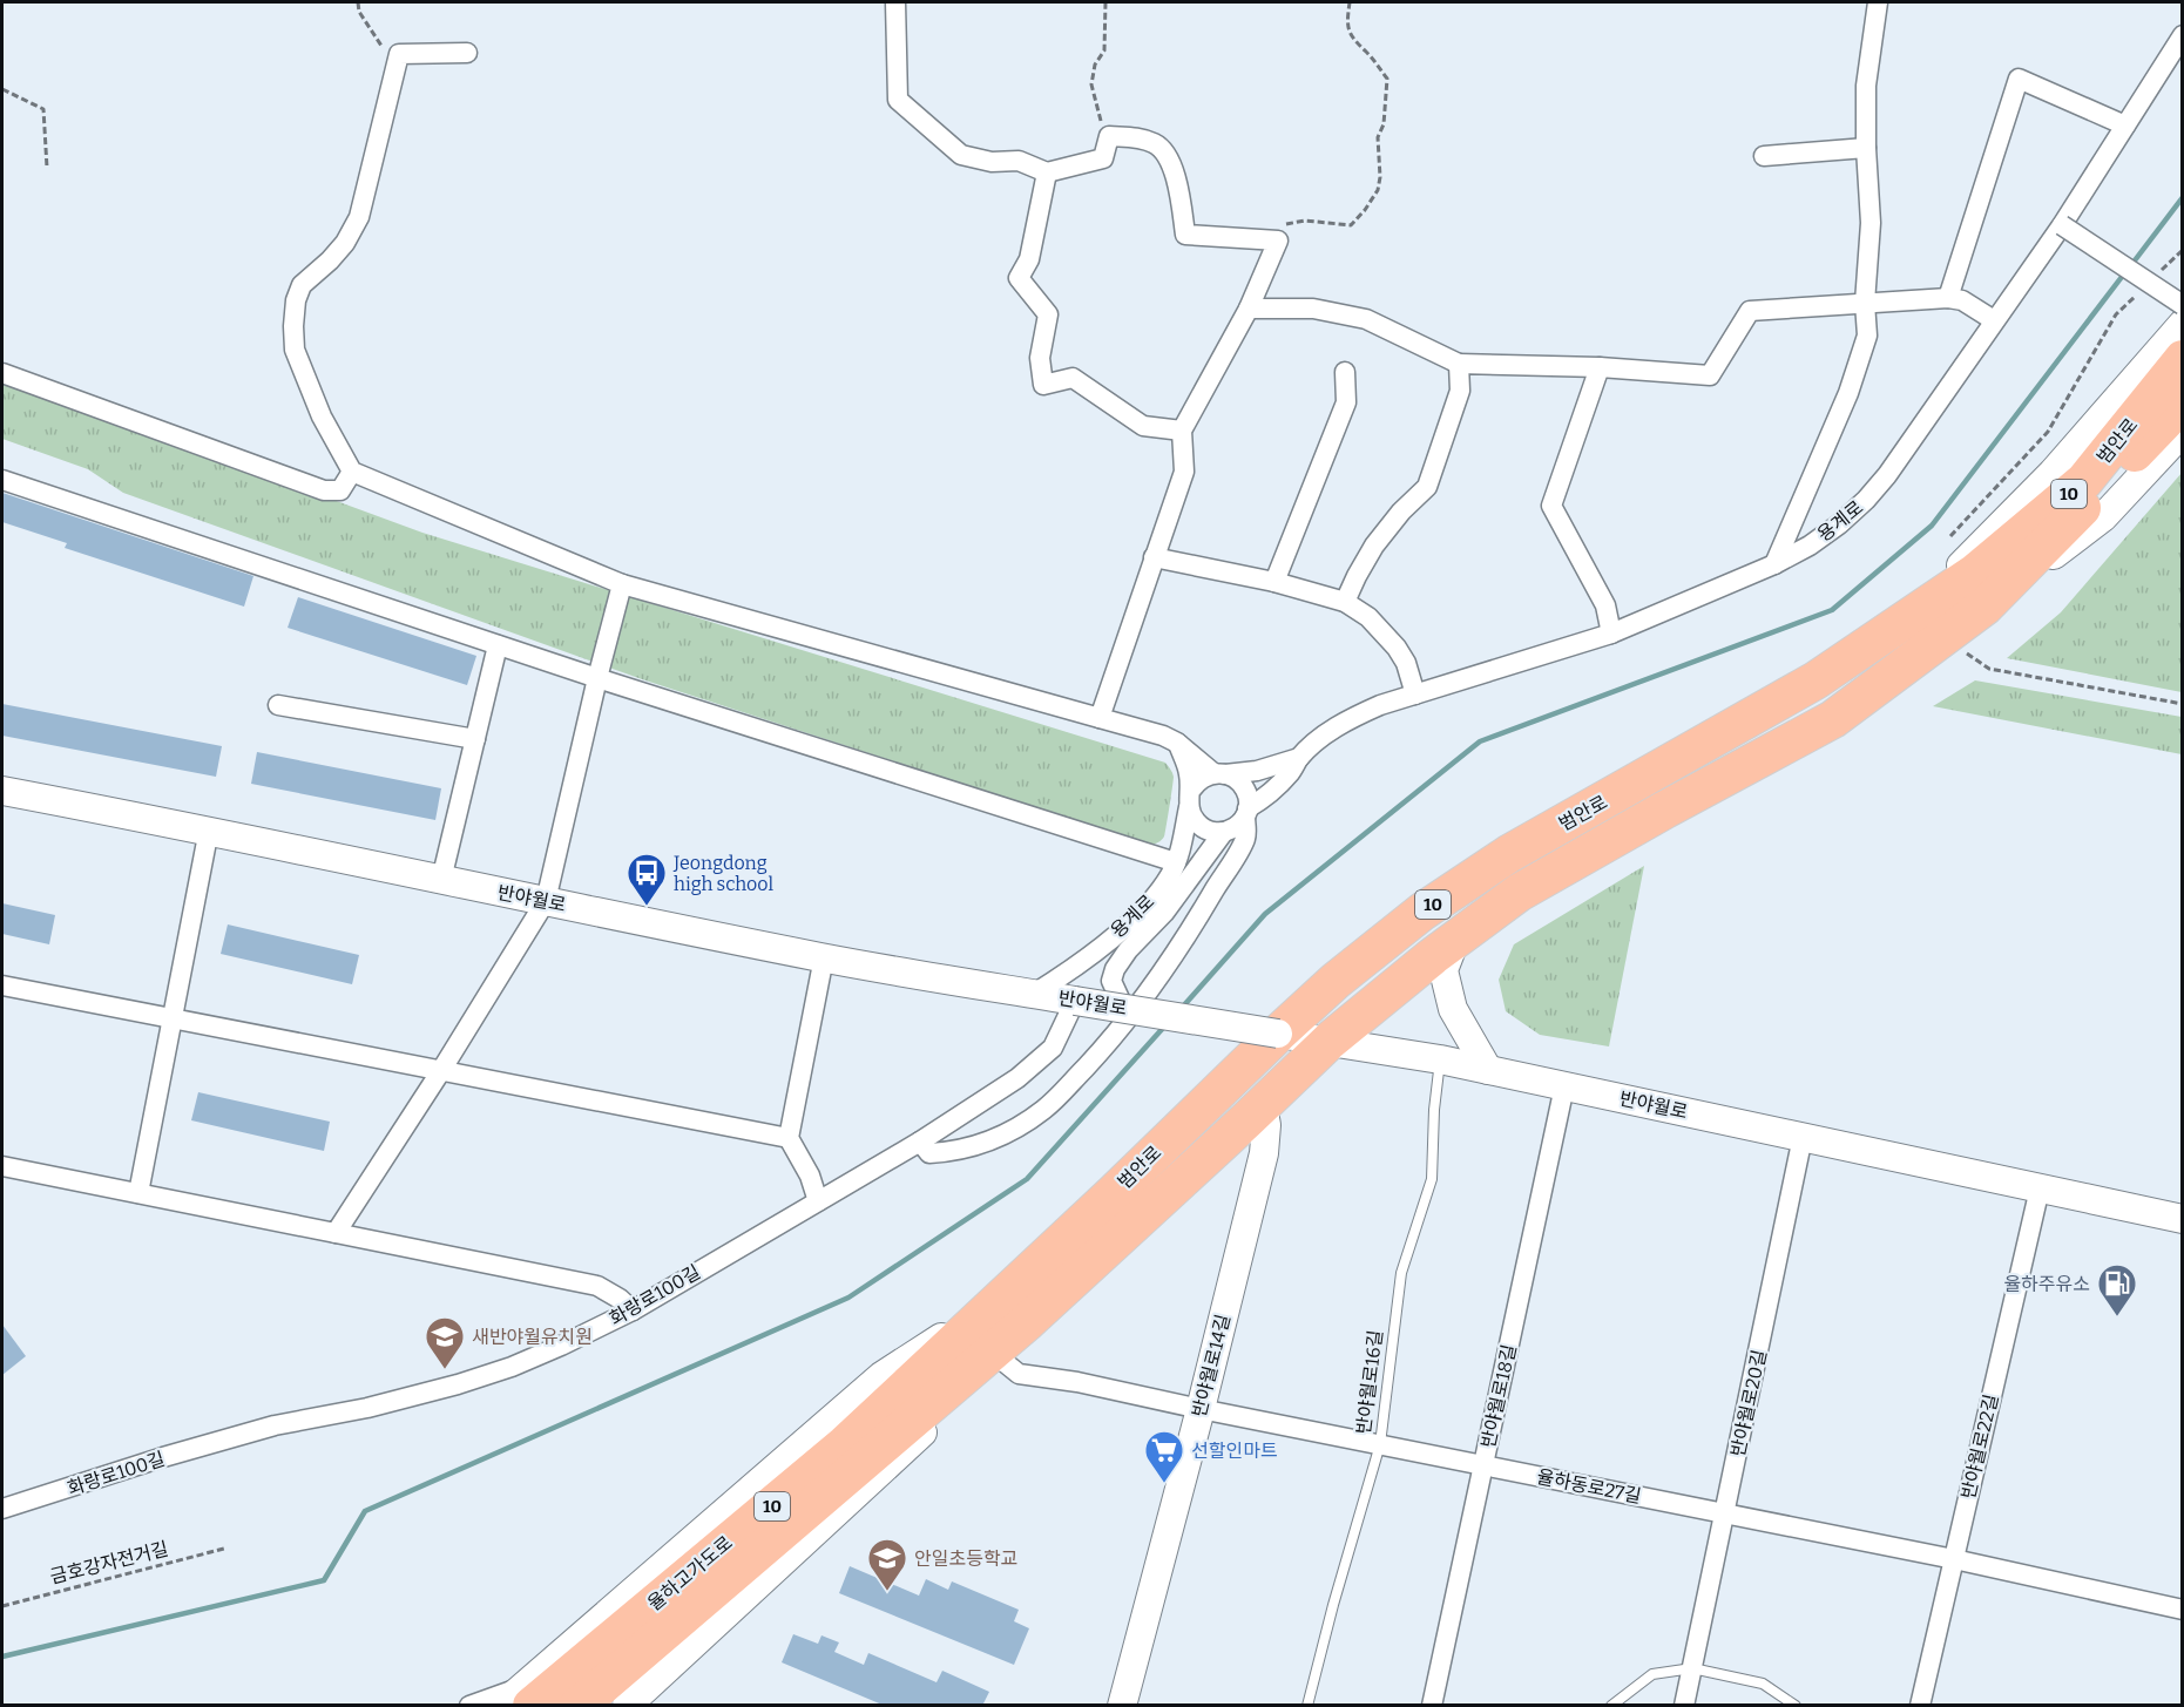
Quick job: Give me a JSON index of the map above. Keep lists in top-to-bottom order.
{
  "streets": {
    "highway": ["범안로", "10", "율하고가도로"],
    "main road": ["반야월로", "반야월로14길"],
    "street": [
      "용계로",
      "화랑로100길",
      "반야월로18길",
      "반야월로20길",
      "반야월로22길",
      "율하동로27길"
    ],
    "lane": ["반야월로16길"],
    "path": ["금호강자전거길"]
  },
  "crossings": [
    ["범안로", "반야월로"],
    ["범안로", "반야월로14길"],
    ["범안로", "율하고가도로"],
    ["용계로", "반야월로"],
    ["반야월로", "화랑로100길"],
    ["반야월로", "반야월로16길"],
    ["반야월로", "반야월로18길"],
    ["반야월로", "반야월로20길"],
    ["반야월로", "반야월로22길"],
    ["반야월로14길", "율하동로27길"],
    ["반야월로16길", "율하동로27길"],
    ["반야월로18길", "율하동로27길"],
    ["반야월로20길", "율하동로27길"],
    ["반야월로22길", "율하동로27길"]
  ],
  "places": {
    "bus stop": ["Jeongdong high school"],
    "fuel station": ["율하주유소"],
    "school or university": ["새반야월유치원", "안일초등학교"],
    "supermarket": ["선할인마트"]
  }
}
